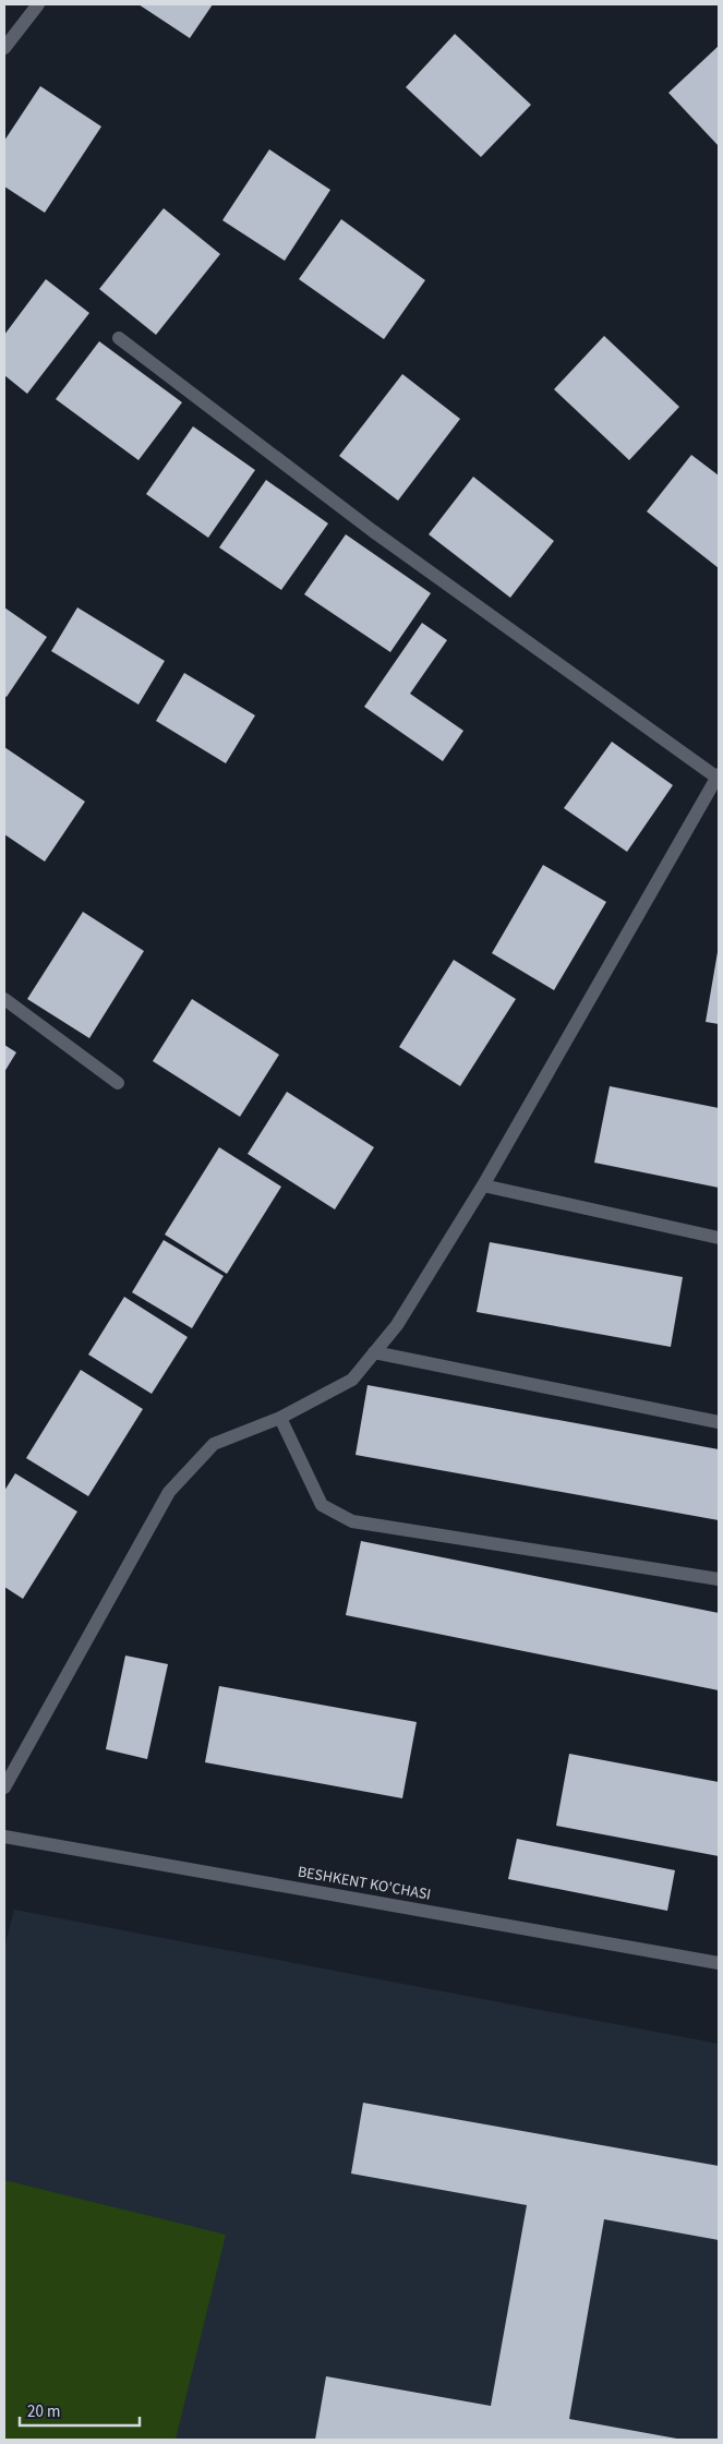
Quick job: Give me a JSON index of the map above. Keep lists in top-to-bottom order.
{
  "streets": {
    "street": ["BESHKENT KO'CHASI"]
  },
  "scale_bar": "20 m"
}
